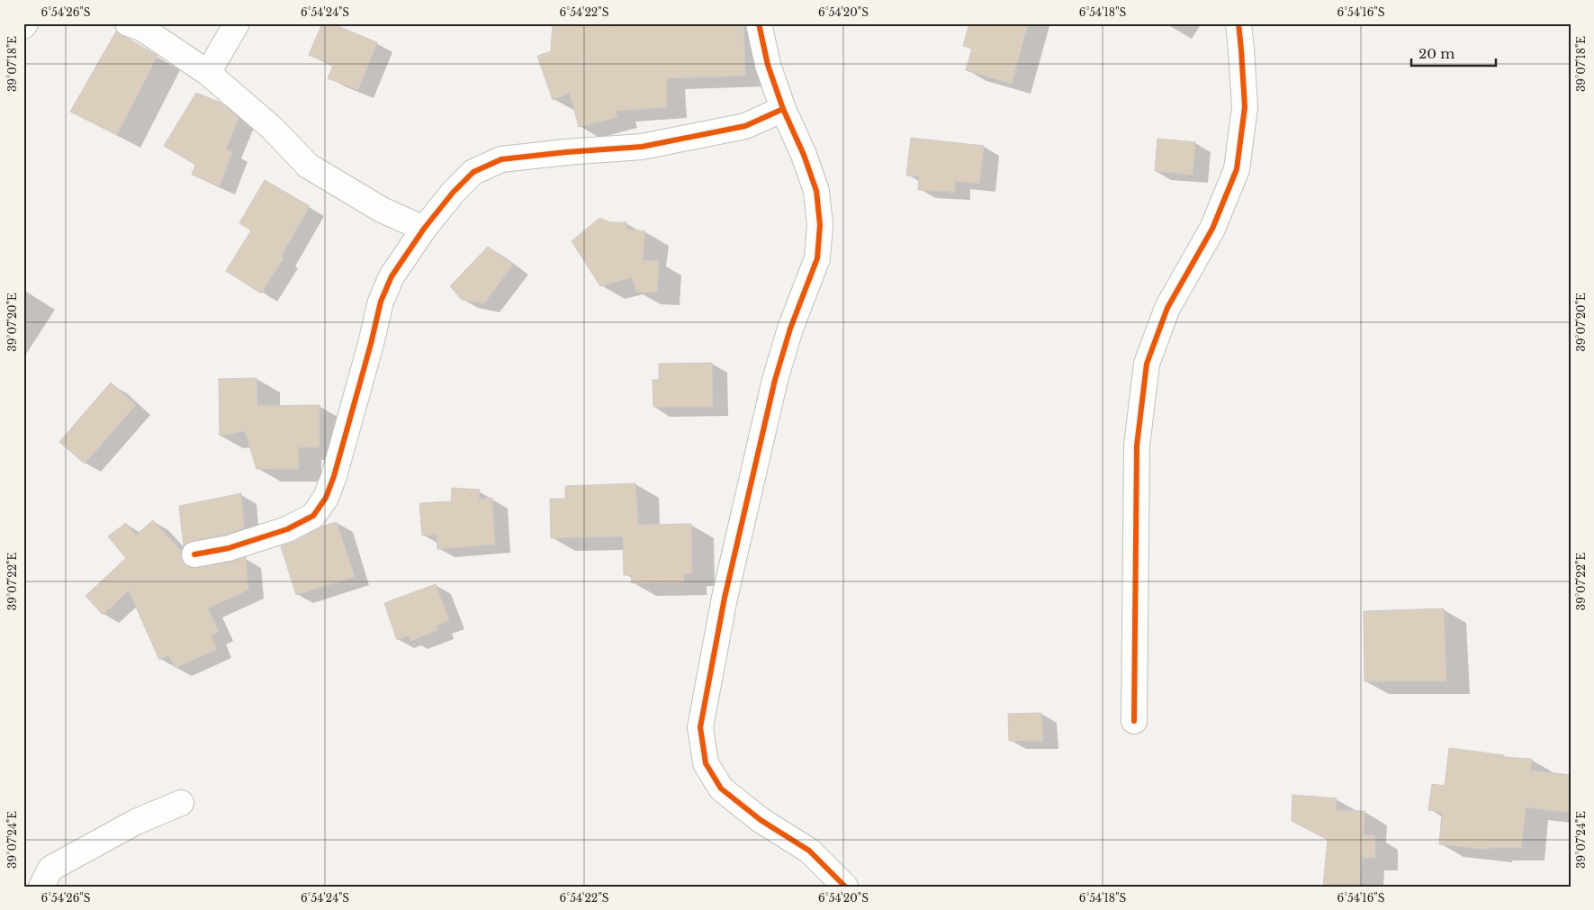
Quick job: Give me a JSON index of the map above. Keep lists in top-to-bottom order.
{
  "scale_bar": "20 m",
  "coordinates": [
    "6°54'26\"S",
    "6°54'24\"S",
    "6°54'22\"S",
    "6°54'20\"S",
    "6°54'18\"S",
    "6°54'16\"S",
    "39°07'18\"E",
    "39°07'20\"E",
    "39°07'22\"E",
    "39°07'24\"E"
  ]
}
